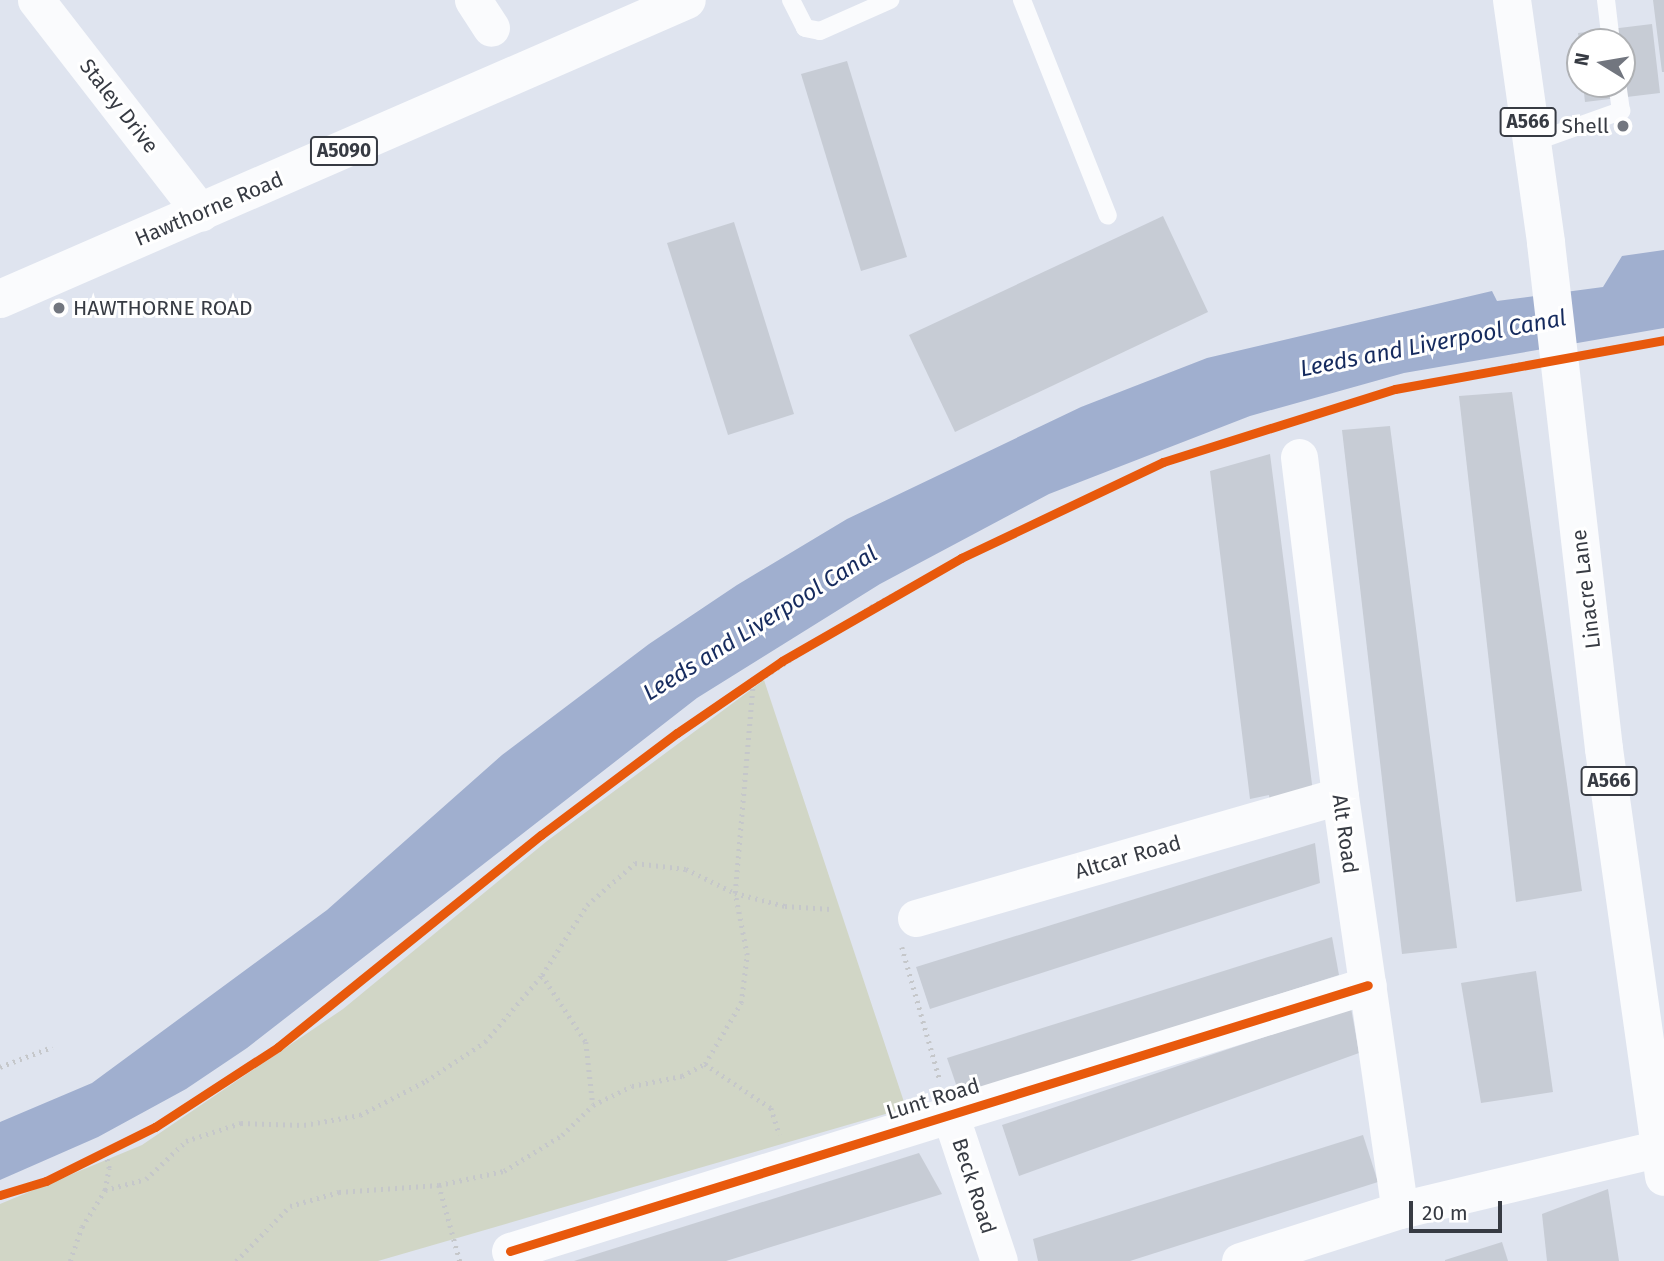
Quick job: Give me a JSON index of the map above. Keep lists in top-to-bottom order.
{
  "streets": {
    "main road": [
      "A566",
      "A5090",
      "Hawthorne Road",
      "Linacre Lane"
    ],
    "street": [
      "Staley Drive",
      "Alt Road",
      "Altcar Road",
      "Lunt Road",
      "Beck Road"
    ]
  },
  "crossings": [
    ["Staley Drive", "Hawthorne Road"],
    ["Alt Road", "Altcar Road"],
    ["Alt Road", "Lunt Road"],
    ["Lunt Road", "Beck Road"]
  ],
  "water": ["Leeds and Liverpool Canal"],
  "places": ["Shell", "HAWTHORNE ROAD"],
  "scale_bar": "20 m",
  "north": "left"
}
